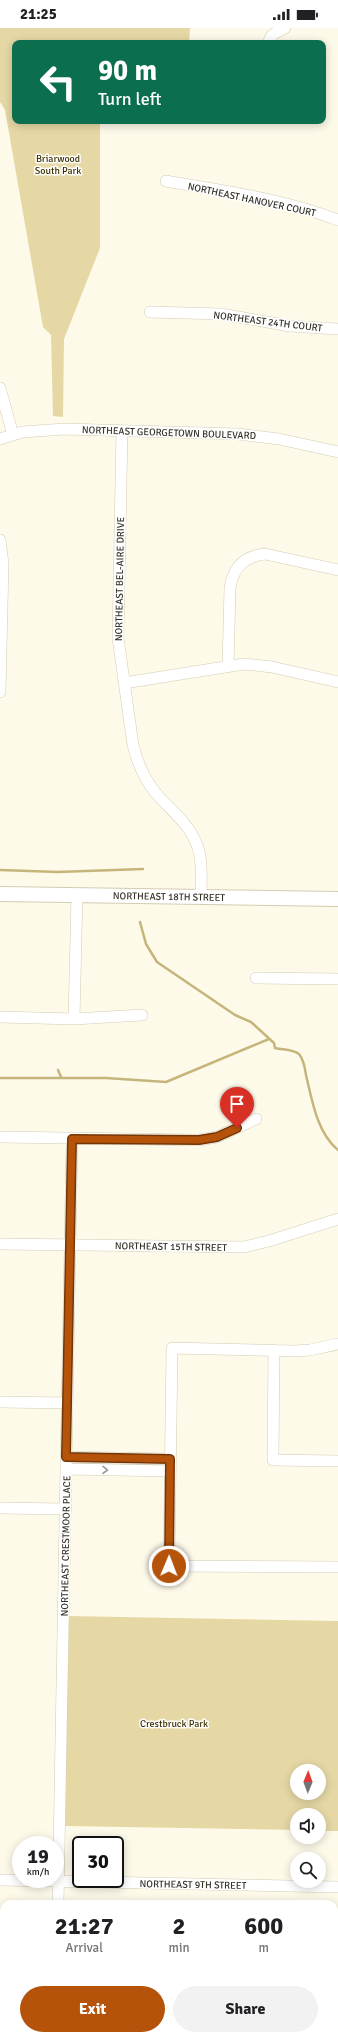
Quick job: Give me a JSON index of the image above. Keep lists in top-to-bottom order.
{
  "streets": {
    "main road": ["NORTHEAST 18TH STREET"],
    "street": [
      "NORTHEAST HANOVER COURT",
      "NORTHEAST 24TH COURT",
      "NORTHEAST GEORGETOWN BOULEVARD",
      "NORTHEAST BEL-AIRE DRIVE",
      "NORTHEAST 15TH STREET",
      "NORTHEAST CRESTMOOR PLACE",
      "NORTHEAST 9TH STREET"
    ]
  },
  "crossings": [
    ["NORTHEAST GEORGETOWN BOULEVARD", "NORTHEAST BEL-AIRE DRIVE"],
    ["NORTHEAST BEL-AIRE DRIVE", "NORTHEAST 18TH STREET"],
    ["NORTHEAST 15TH STREET", "NORTHEAST CRESTMOOR PLACE"]
  ],
  "parks": ["Briarwood South Park", "Crestbruck Park"],
  "north": "top",
  "page": {
    "status": "21:25",
    "turn": ["90 m", "Turn left"],
    "speed": "19 km/h",
    "limit": "30",
    "eta": [
      "21:27",
      "Arrival",
      "2",
      "min",
      "600",
      "m"
    ],
    "buttons": ["Exit", "Share"]
  }
}
